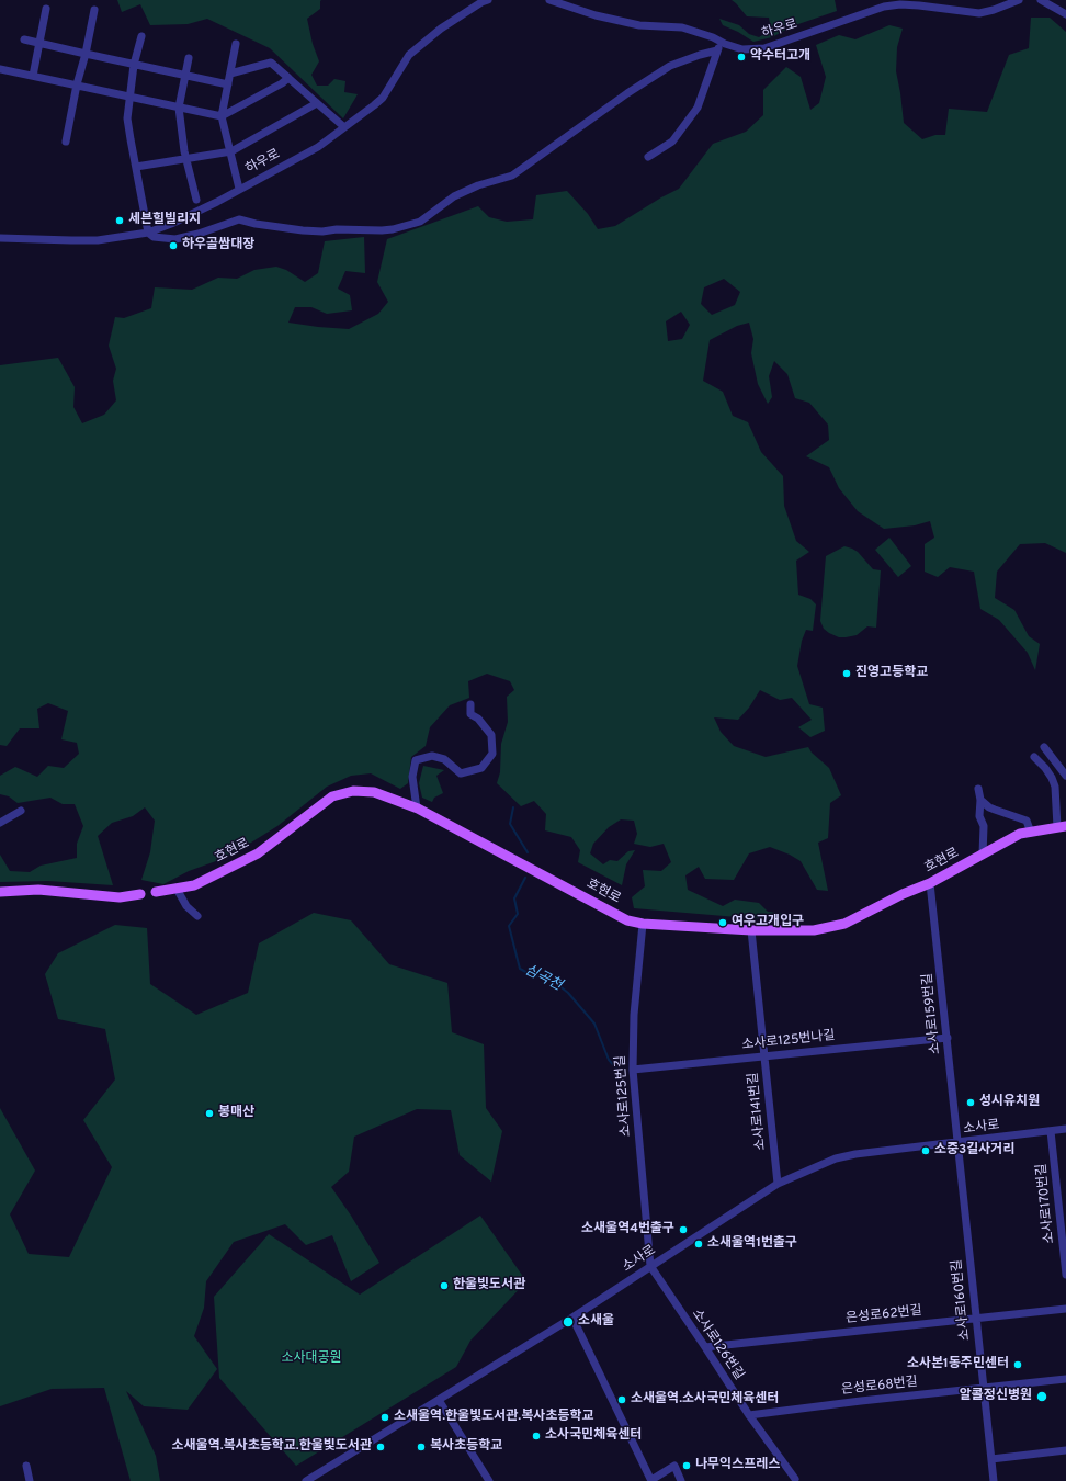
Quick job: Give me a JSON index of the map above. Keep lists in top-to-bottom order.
{
  "streets": {
    "main road": ["호현로"],
    "street": [
      "하우로",
      "소사로159번길",
      "소사로125번나길",
      "소사로125번길",
      "소사로141번길",
      "소사로",
      "소사로170번길",
      "소사로160번길",
      "은성로62번길",
      "소사로126번길",
      "은성로68번길"
    ]
  },
  "crossings": [
    ["호현로", "소사로159번길"],
    ["호현로", "소사로125번길"],
    ["호현로", "소사로141번길"],
    ["소사로159번길", "소사로125번나길"],
    ["소사로159번길", "소사로"],
    ["소사로159번길", "소사로160번길"],
    ["소사로125번나길", "소사로125번길"],
    ["소사로125번나길", "소사로141번길"],
    ["소사로125번길", "소사로"],
    ["소사로125번길", "소사로126번길"],
    ["소사로141번길", "소사로"],
    ["소사로", "소사로170번길"],
    ["소사로", "소사로160번길"],
    ["소사로", "소사로126번길"],
    ["소사로160번길", "은성로62번길"],
    ["소사로160번길", "은성로68번길"],
    ["은성로62번길", "소사로126번길"],
    ["소사로126번길", "은성로68번길"]
  ],
  "water": ["심곡천"],
  "parks": ["소사대공원"],
  "places": [
    "약수터고개",
    "세븐힐빌리지",
    "하우골쌈대장",
    "진영고등학교",
    "여우고개입구",
    "성시유치원",
    "봉매산",
    "소중3길사거리",
    "소새울역4번출구",
    "소새울역1번출구",
    "한울빛도서관",
    "소새울",
    "소사본1동주민센터",
    "알콜정신병원",
    "소새울역.소사국민체육센터",
    "소새울역.한울빛도서관.복사초등학교",
    "소사국민체육센터",
    "소새울역.복사초등학교.한울빛도서관",
    "복사초등학교",
    "나무익스프레스"
  ]
}
